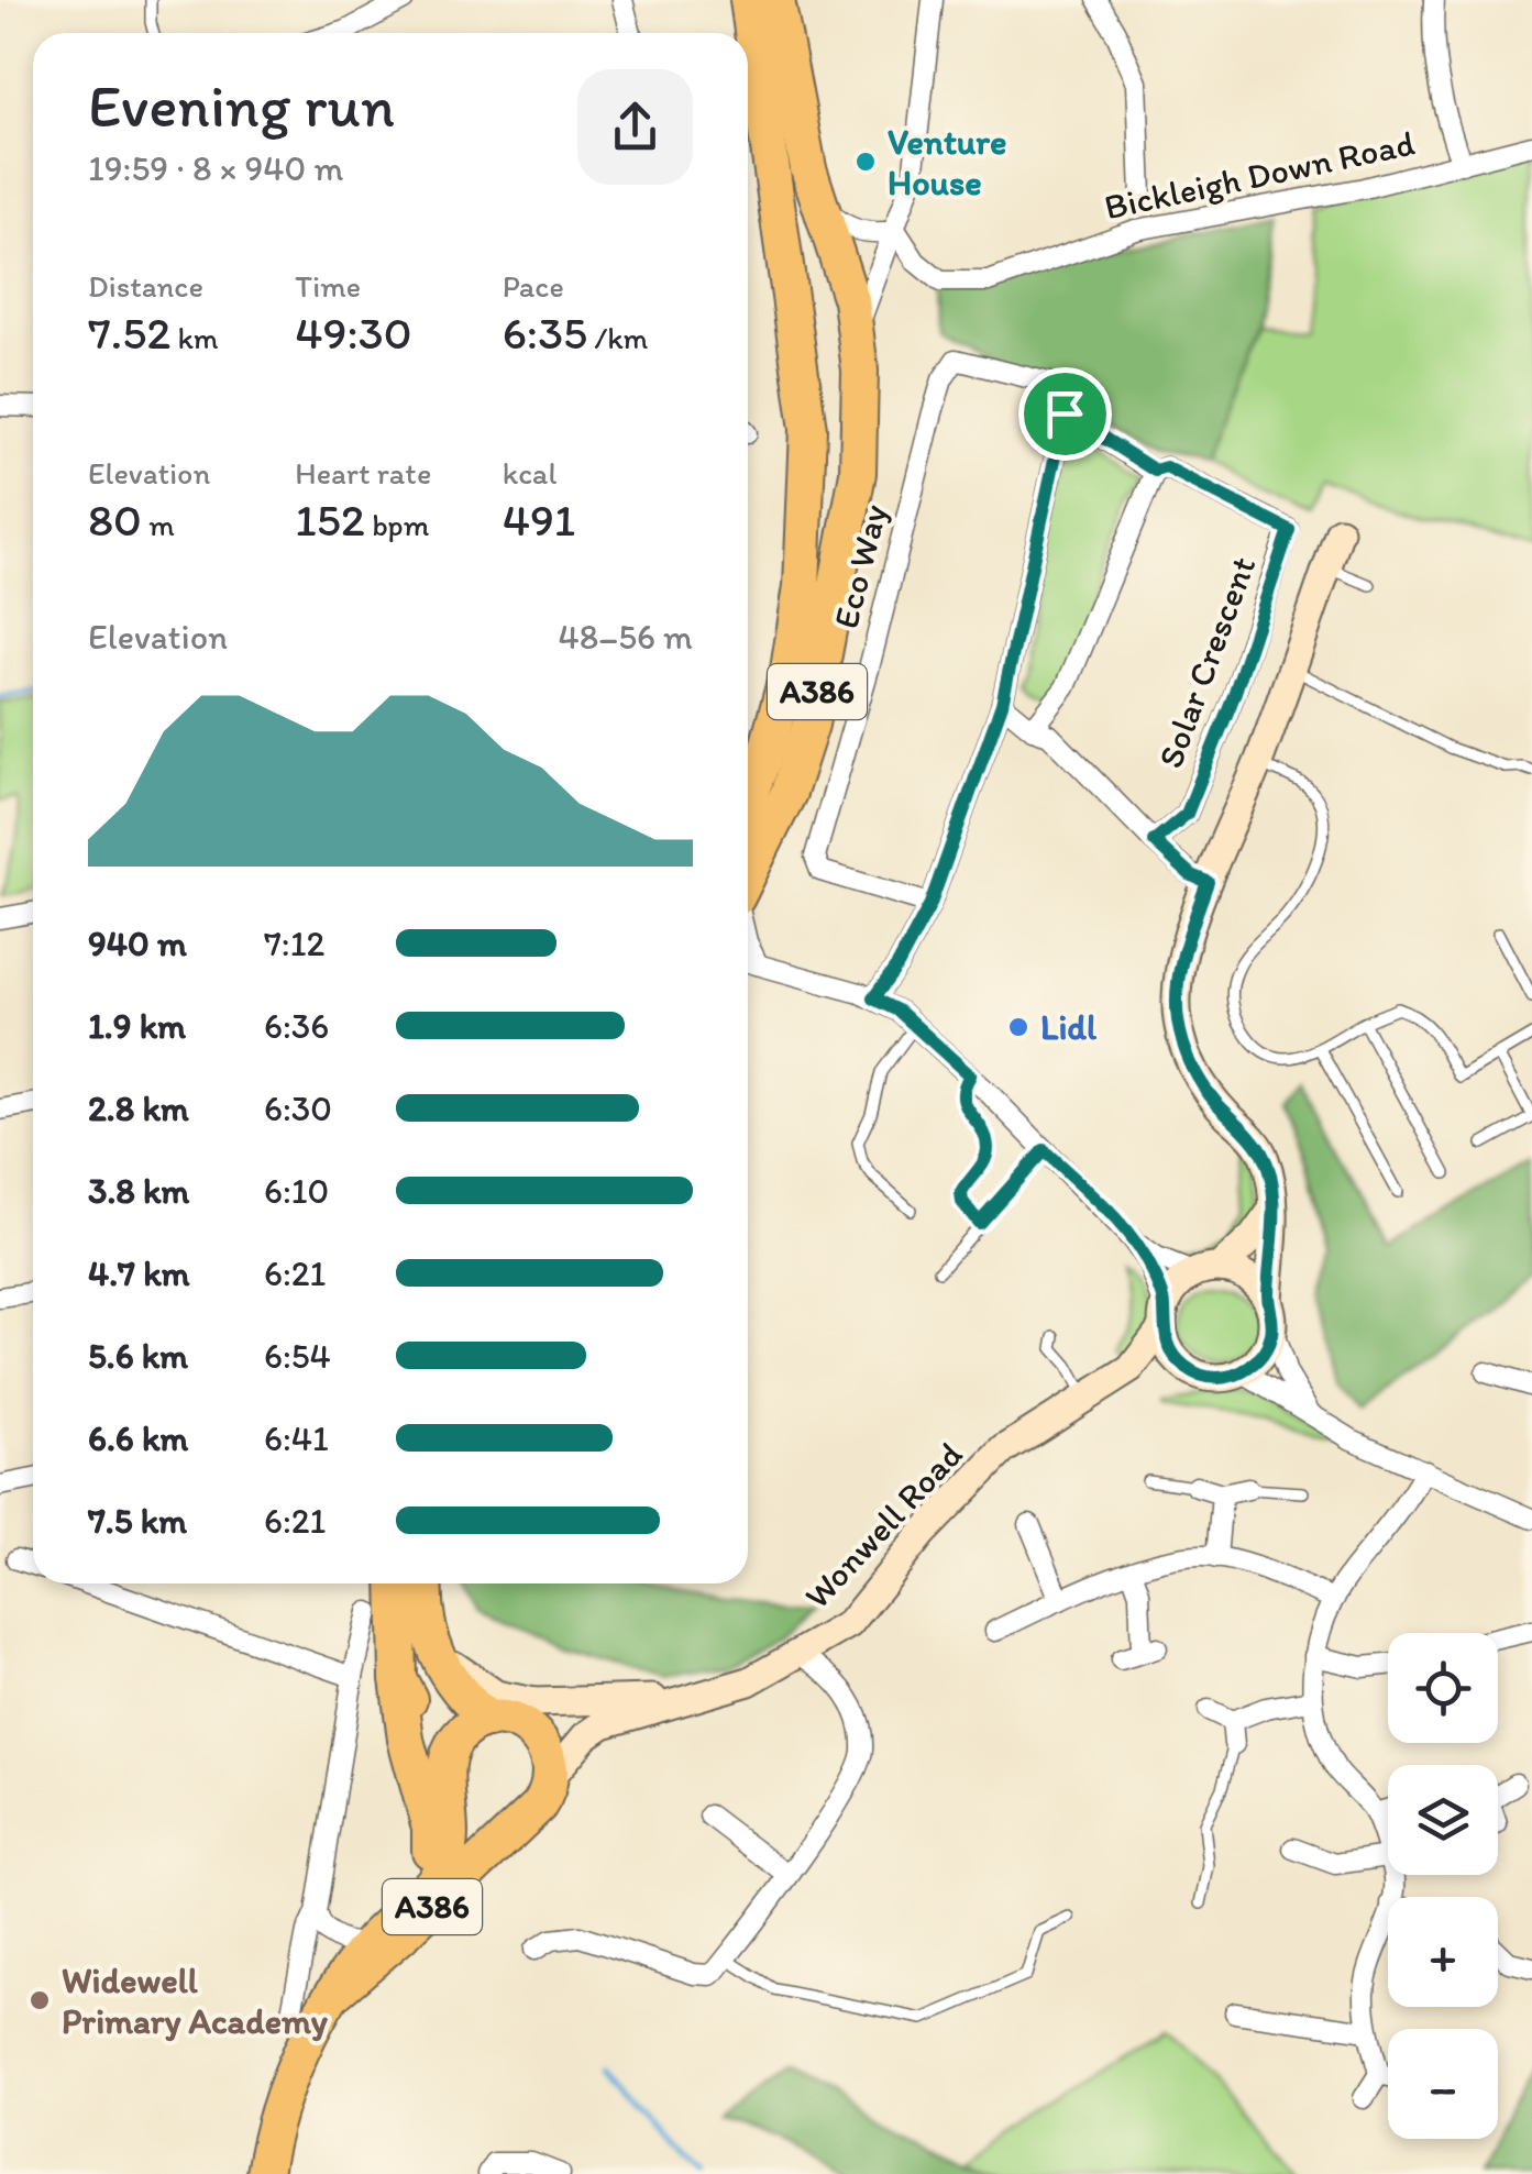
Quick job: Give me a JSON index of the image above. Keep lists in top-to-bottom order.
{
  "streets": {
    "highway": ["A386"],
    "street": [
      "Bickleigh Down Road",
      "Eco Way",
      "Solar Crescent",
      "Wonwell Road"
    ]
  },
  "crossings": [
    ["A386", "Wonwell Road"]
  ],
  "places": ["Venture House", "Lidl", "Widewell Primary Academy"],
  "page": {
    "heading": ["Evening run", "19:59 · 8 × 940 m"],
    "stats": [
      ["Distance", "7.52 km"],
      ["Time", "49:30"],
      ["Pace", "6:35 /km"],
      ["Elevation", "80 m"],
      ["Heart rate", "152 bpm"],
      ["kcal", "491"]
    ],
    "chart": ["Elevation", "48–56 m"],
    "list": [
      {
        "name": "940 m",
        "note": "7:12"
      },
      {
        "name": "1.9 km",
        "note": "6:36"
      },
      {
        "name": "2.8 km",
        "note": "6:30"
      },
      {
        "name": "3.8 km",
        "note": "6:10"
      },
      {
        "name": "4.7 km",
        "note": "6:21"
      },
      {
        "name": "5.6 km",
        "note": "6:54"
      },
      {
        "name": "6.6 km",
        "note": "6:41"
      },
      {
        "name": "7.5 km",
        "note": "6:21"
      }
    ],
    "map_buttons": ["+", "−"]
  }
}
